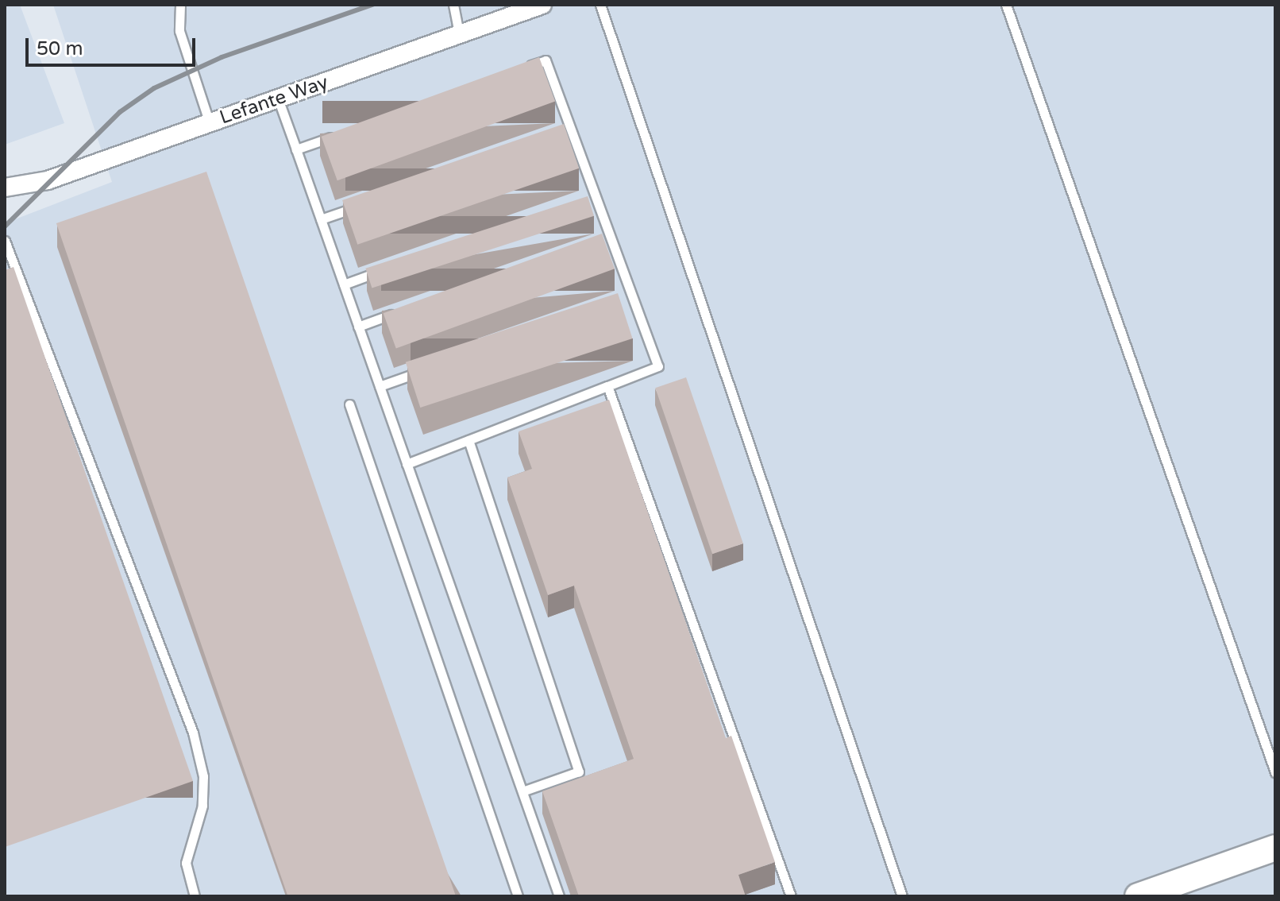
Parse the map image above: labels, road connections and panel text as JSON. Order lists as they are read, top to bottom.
{
  "streets": {
    "street": ["Lefante Way"]
  },
  "scale_bar": "50 m"
}
